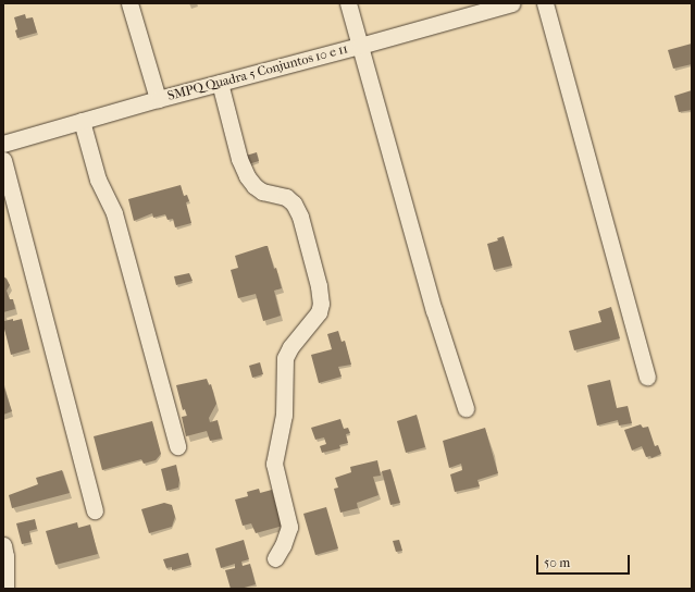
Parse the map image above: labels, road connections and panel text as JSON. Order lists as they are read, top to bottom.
{
  "streets": {
    "street": ["SMPQ Quadra 5 Conjuntos 10 e 11"]
  },
  "scale_bar": "50 m"
}
